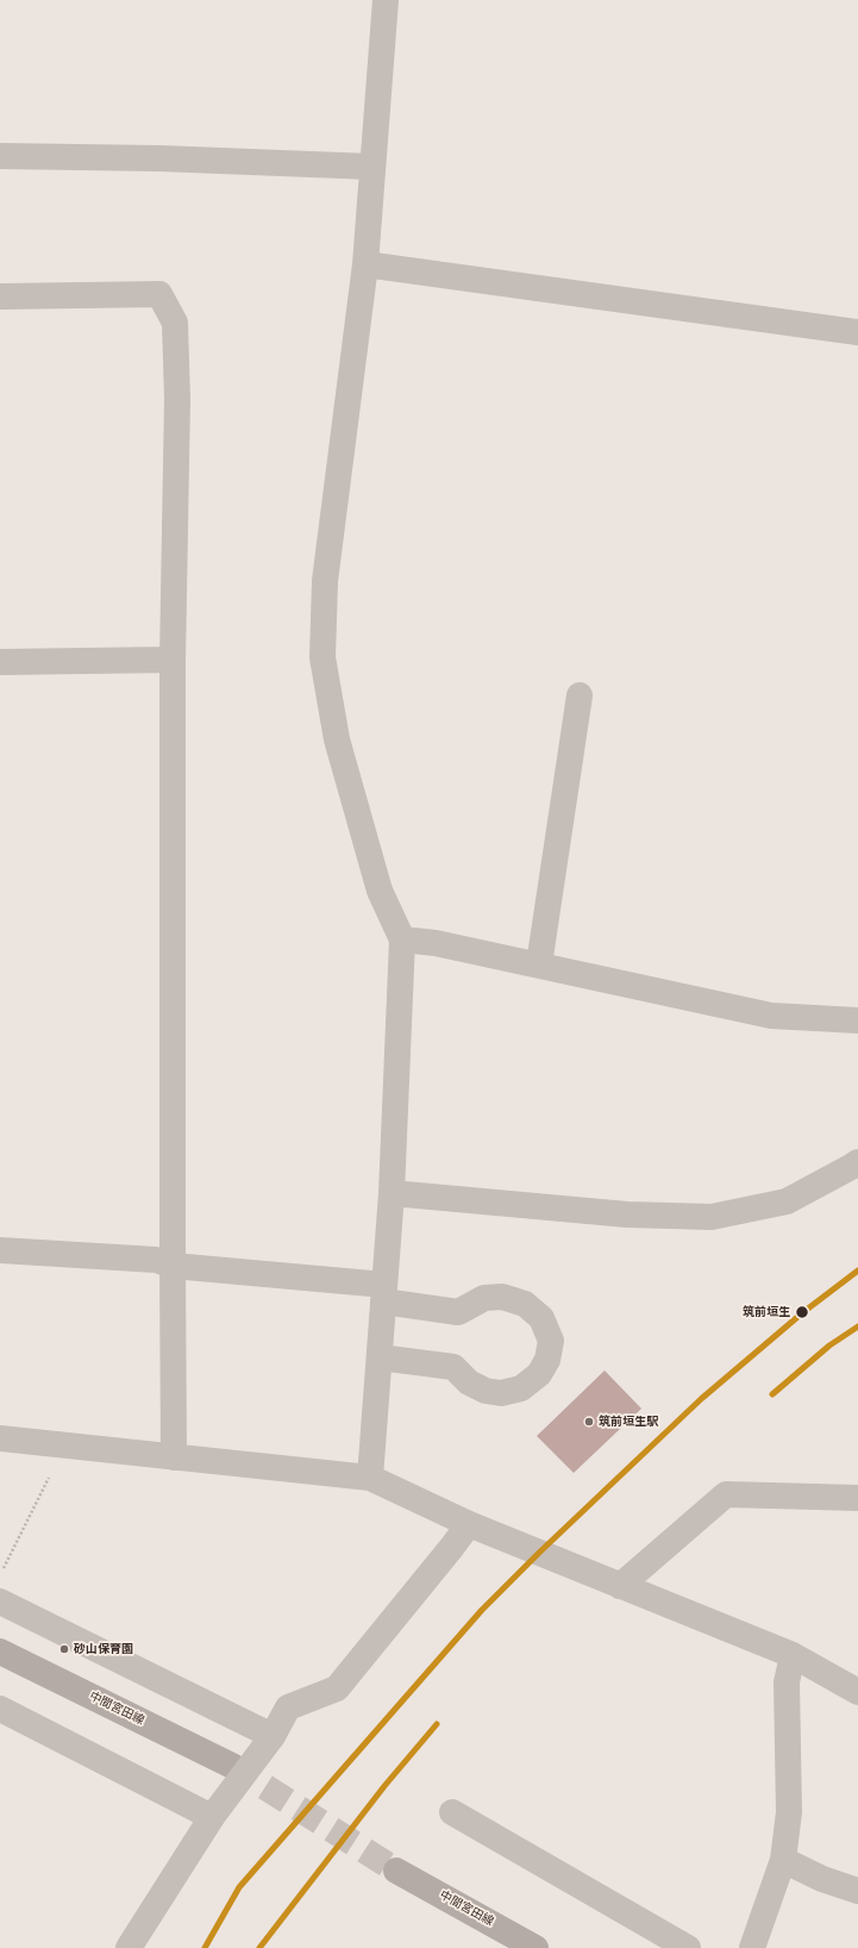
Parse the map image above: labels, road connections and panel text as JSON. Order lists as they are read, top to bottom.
{
  "streets": {
    "main road": ["中間宮田線"]
  },
  "places": ["筑前垣生", "筑前垣生駅", "砂山保育園"]
}
